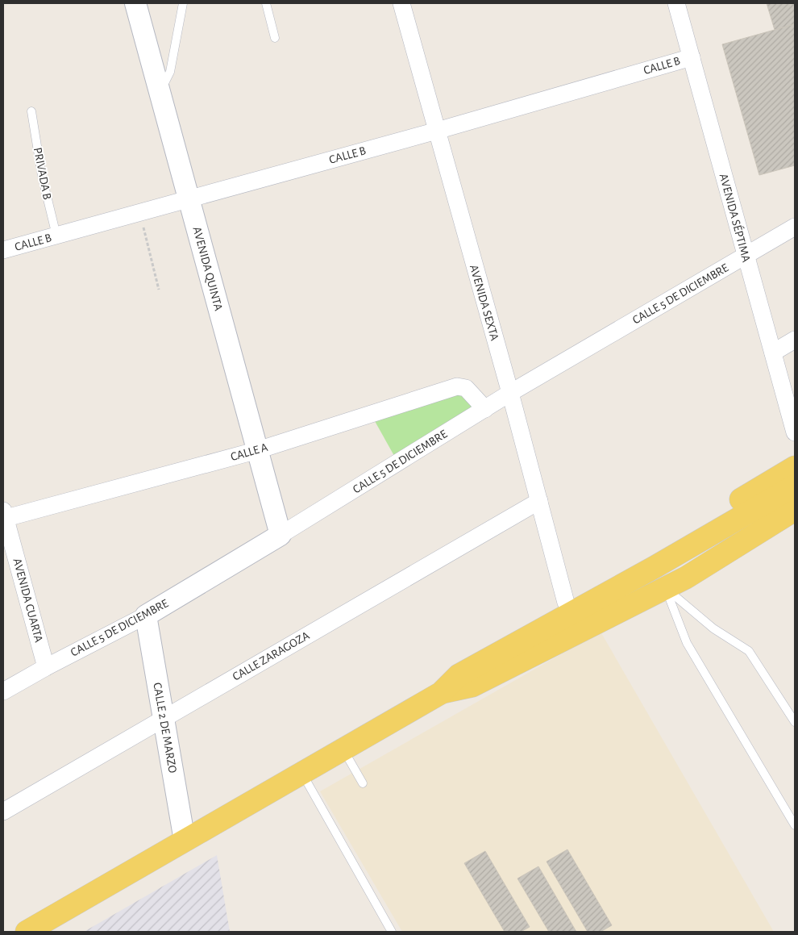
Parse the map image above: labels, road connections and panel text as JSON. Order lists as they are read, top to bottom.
{
  "streets": {
    "street": [
      "CALLE B",
      "AVENIDA SÉPTIMA",
      "AVENIDA QUINTA",
      "CALLE 5 DE DICIEMBRE",
      "AVENIDA SEXTA",
      "CALLE A",
      "AVENIDA CUARTA",
      "CALLE ZARAGOZA",
      "CALLE 2 DE MARZO"
    ],
    "lane": ["PRIVADA B"]
  },
  "crossings": [
    ["CALLE B", "PRIVADA B"],
    ["CALLE B", "AVENIDA SÉPTIMA"],
    ["CALLE B", "AVENIDA QUINTA"],
    ["CALLE B", "AVENIDA SEXTA"],
    ["AVENIDA SÉPTIMA", "CALLE 5 DE DICIEMBRE"],
    ["AVENIDA QUINTA", "CALLE 5 DE DICIEMBRE"],
    ["AVENIDA QUINTA", "CALLE A"],
    ["CALLE 5 DE DICIEMBRE", "AVENIDA SEXTA"],
    ["CALLE 5 DE DICIEMBRE", "CALLE A"],
    ["CALLE 5 DE DICIEMBRE", "AVENIDA CUARTA"],
    ["CALLE 5 DE DICIEMBRE", "CALLE 2 DE MARZO"],
    ["AVENIDA SEXTA", "CALLE ZARAGOZA"],
    ["CALLE A", "AVENIDA CUARTA"],
    ["CALLE ZARAGOZA", "CALLE 2 DE MARZO"]
  ]
}
